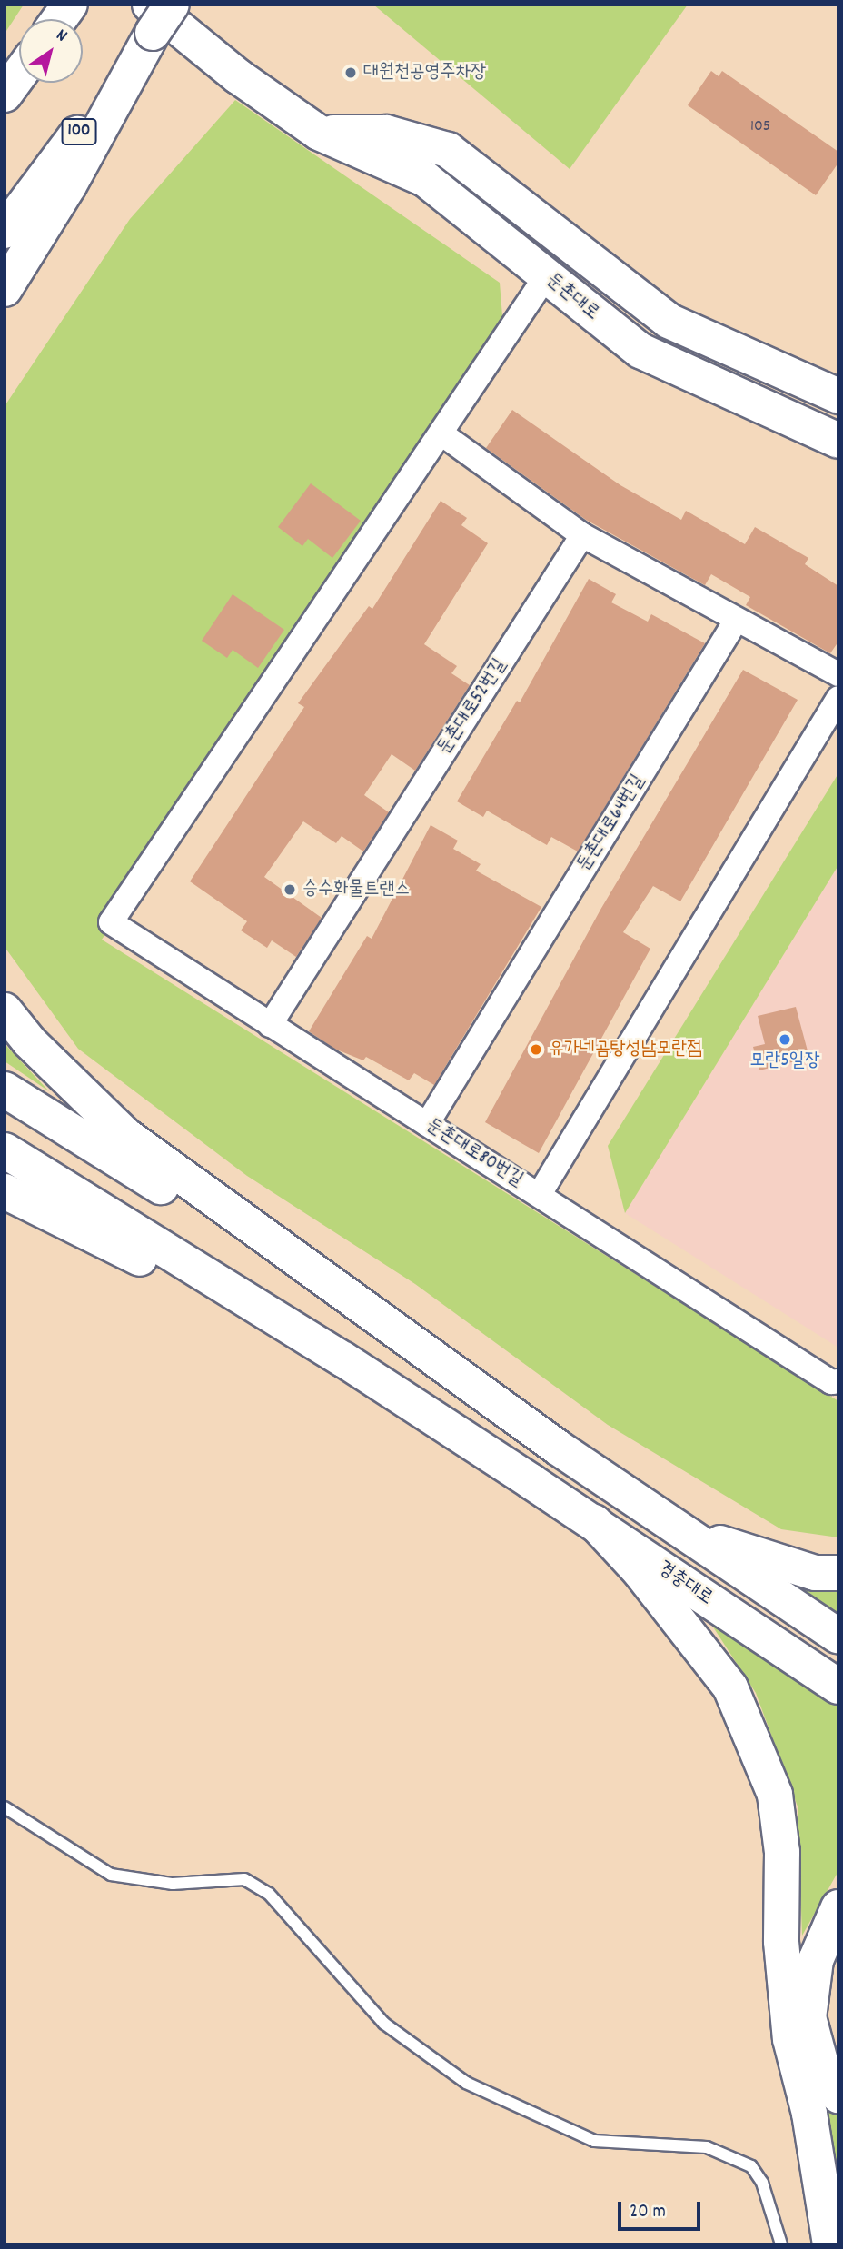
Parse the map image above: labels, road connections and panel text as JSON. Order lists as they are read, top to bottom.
{
  "streets": {
    "main road": ["100", "둔촌대로", "경충대로"],
    "street": ["둔촌대로52번길", "둔촌대로64번길", "둔촌대로80번길"]
  },
  "crossings": [
    ["100", "둔촌대로"],
    ["둔촌대로52번길", "둔촌대로80번길"],
    ["둔촌대로64번길", "둔촌대로80번길"]
  ],
  "places": [
    "대원천공영주차장",
    "승수화물트랜스",
    "모란5일장",
    "유가네곰탕성남모란점"
  ],
  "house_numbers": ["105"],
  "scale_bar": "20 m",
  "north": "top right"
}
